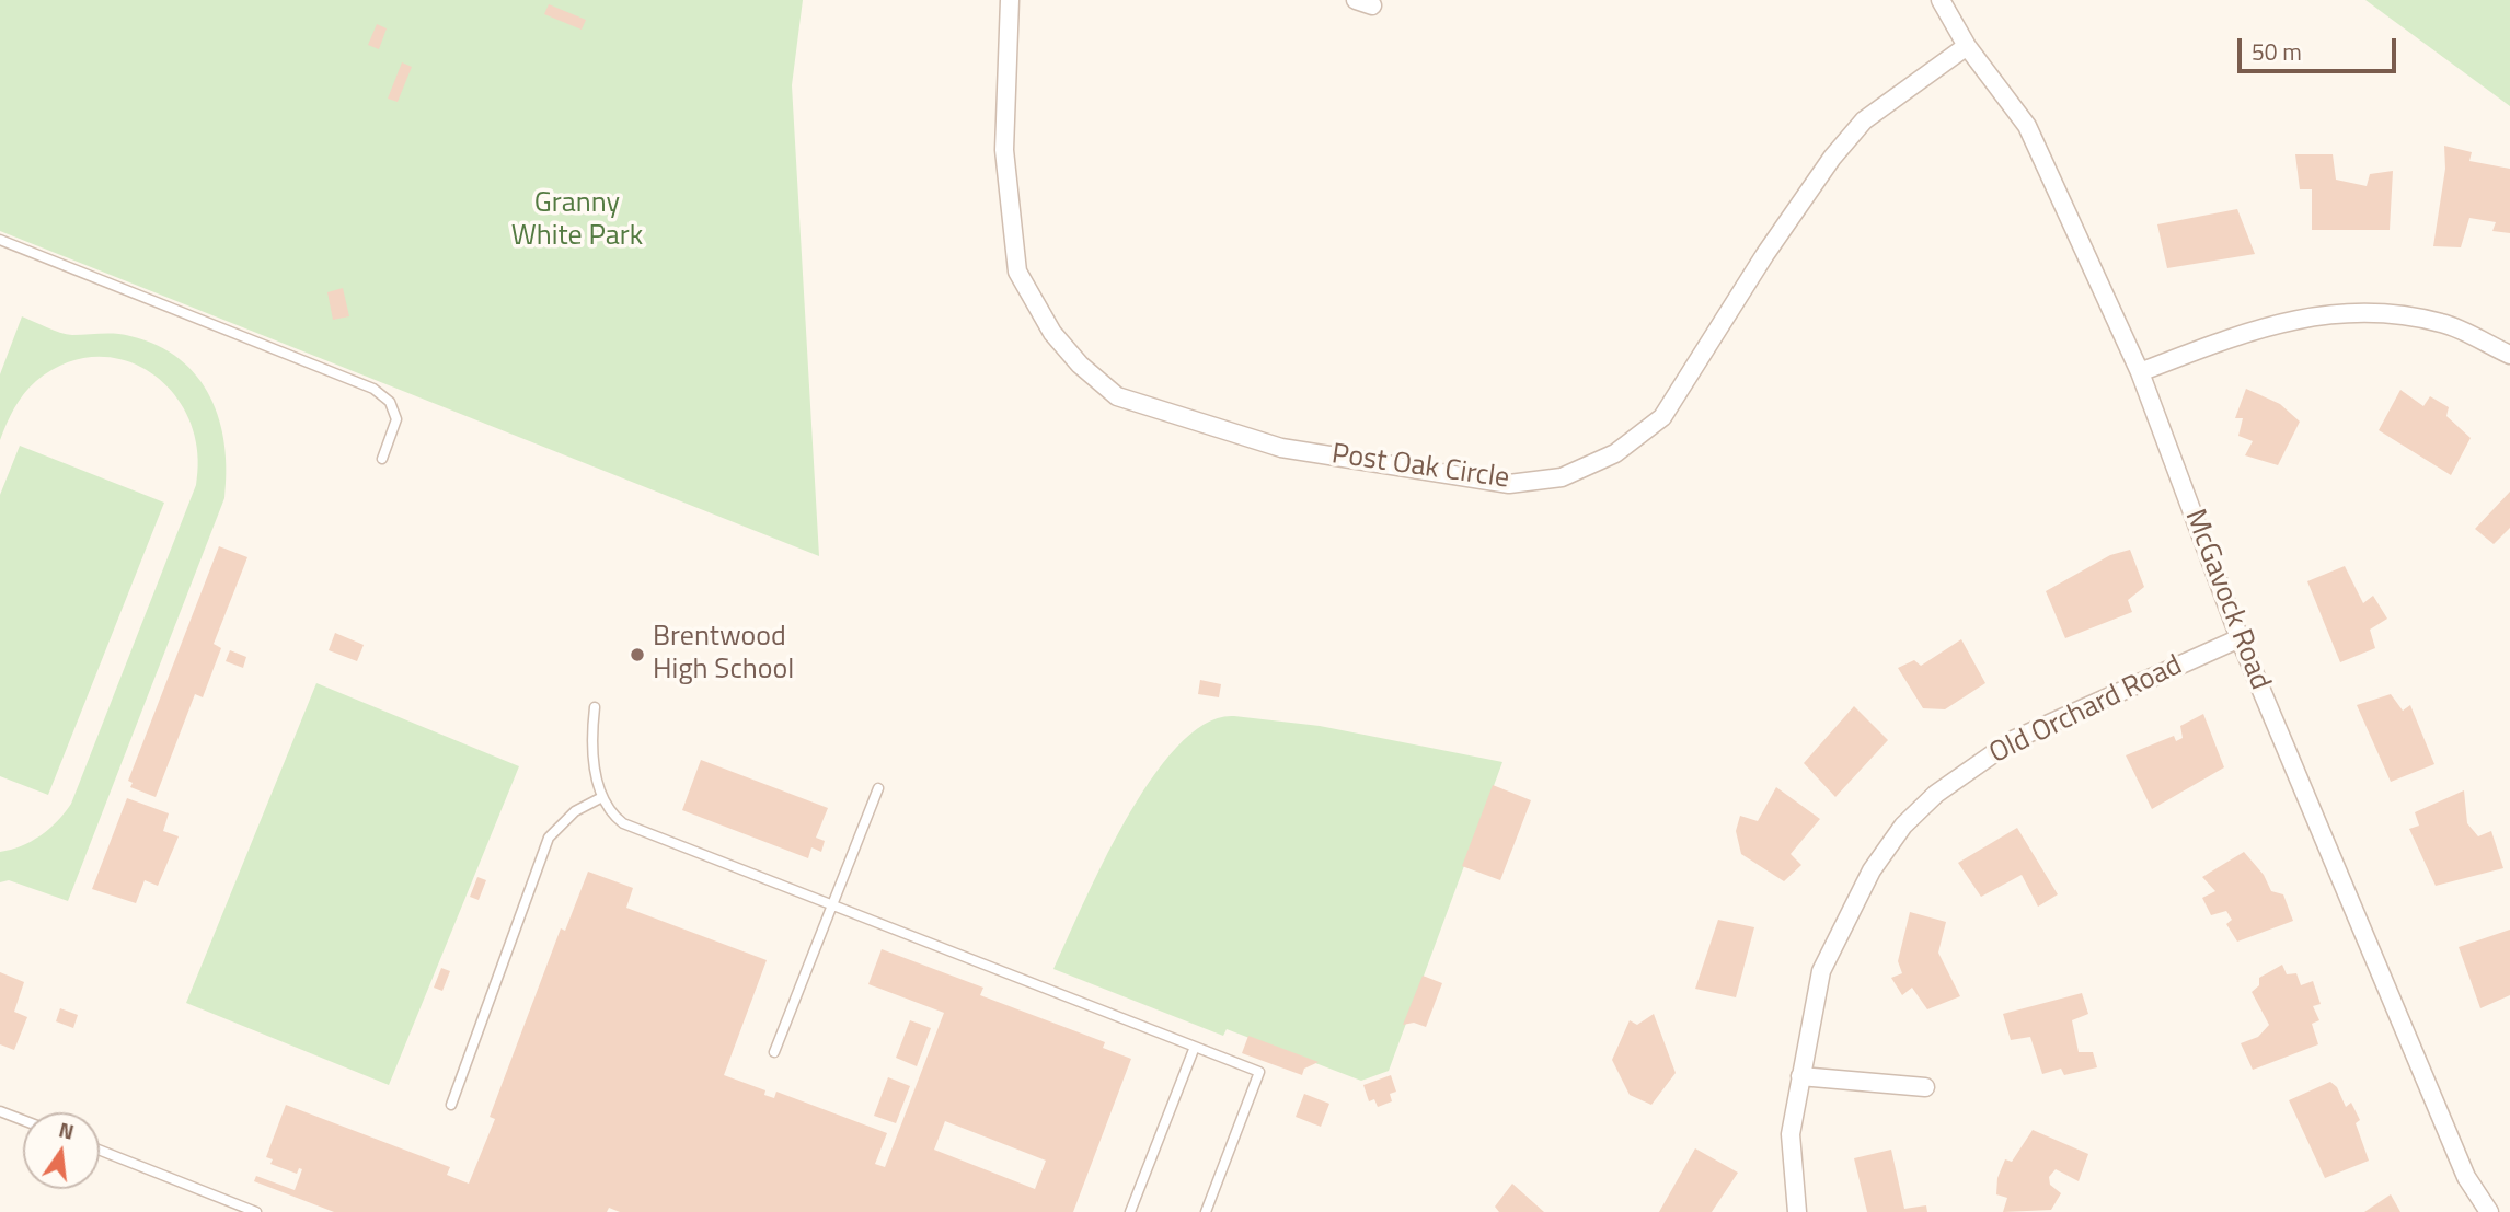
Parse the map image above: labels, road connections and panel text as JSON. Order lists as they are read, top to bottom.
{
  "streets": {
    "street": ["Post Oak Circle", "McGavock Road", "Old Orchard Road"]
  },
  "crossings": [
    ["Post Oak Circle", "McGavock Road"],
    ["McGavock Road", "Old Orchard Road"]
  ],
  "parks": ["Granny White Park"],
  "places": ["Brentwood High School"],
  "scale_bar": "50 m",
  "north": "top"
}
